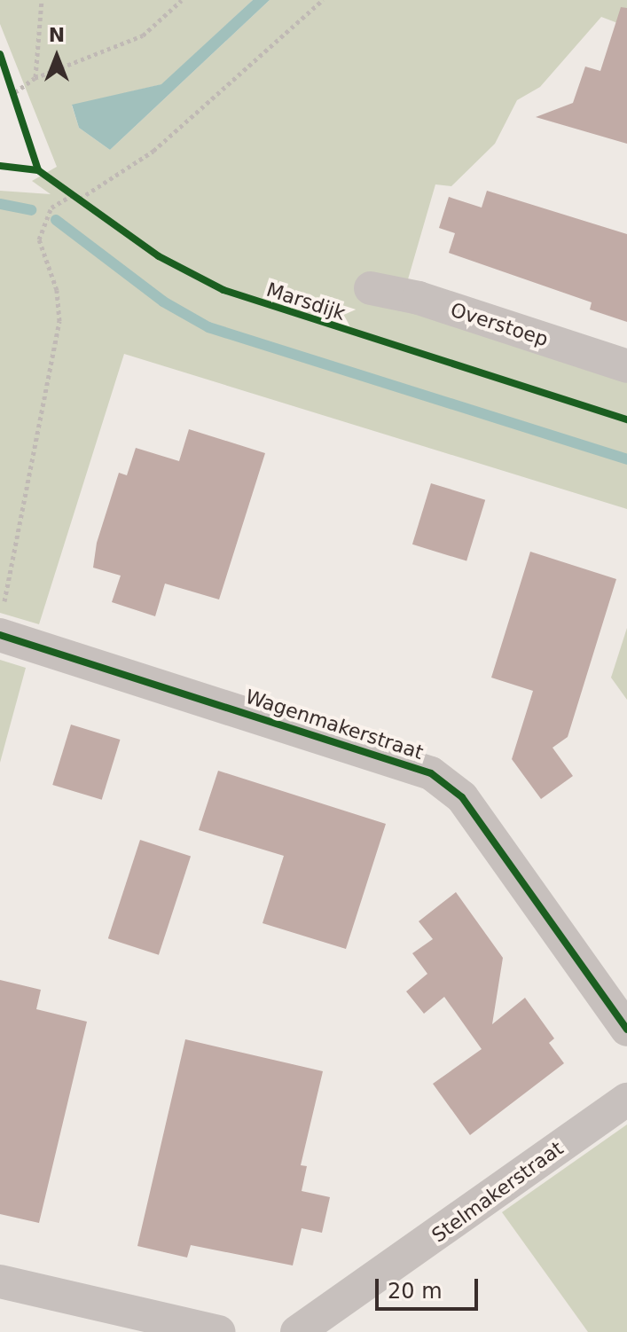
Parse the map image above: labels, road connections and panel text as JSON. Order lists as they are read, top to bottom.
{
  "streets": {
    "street": ["Overstoep", "Wagenmakerstraat", "Stelmakerstraat"],
    "cycle path": ["Marsdijk"]
  },
  "scale_bar": "20 m",
  "north": "top"
}
